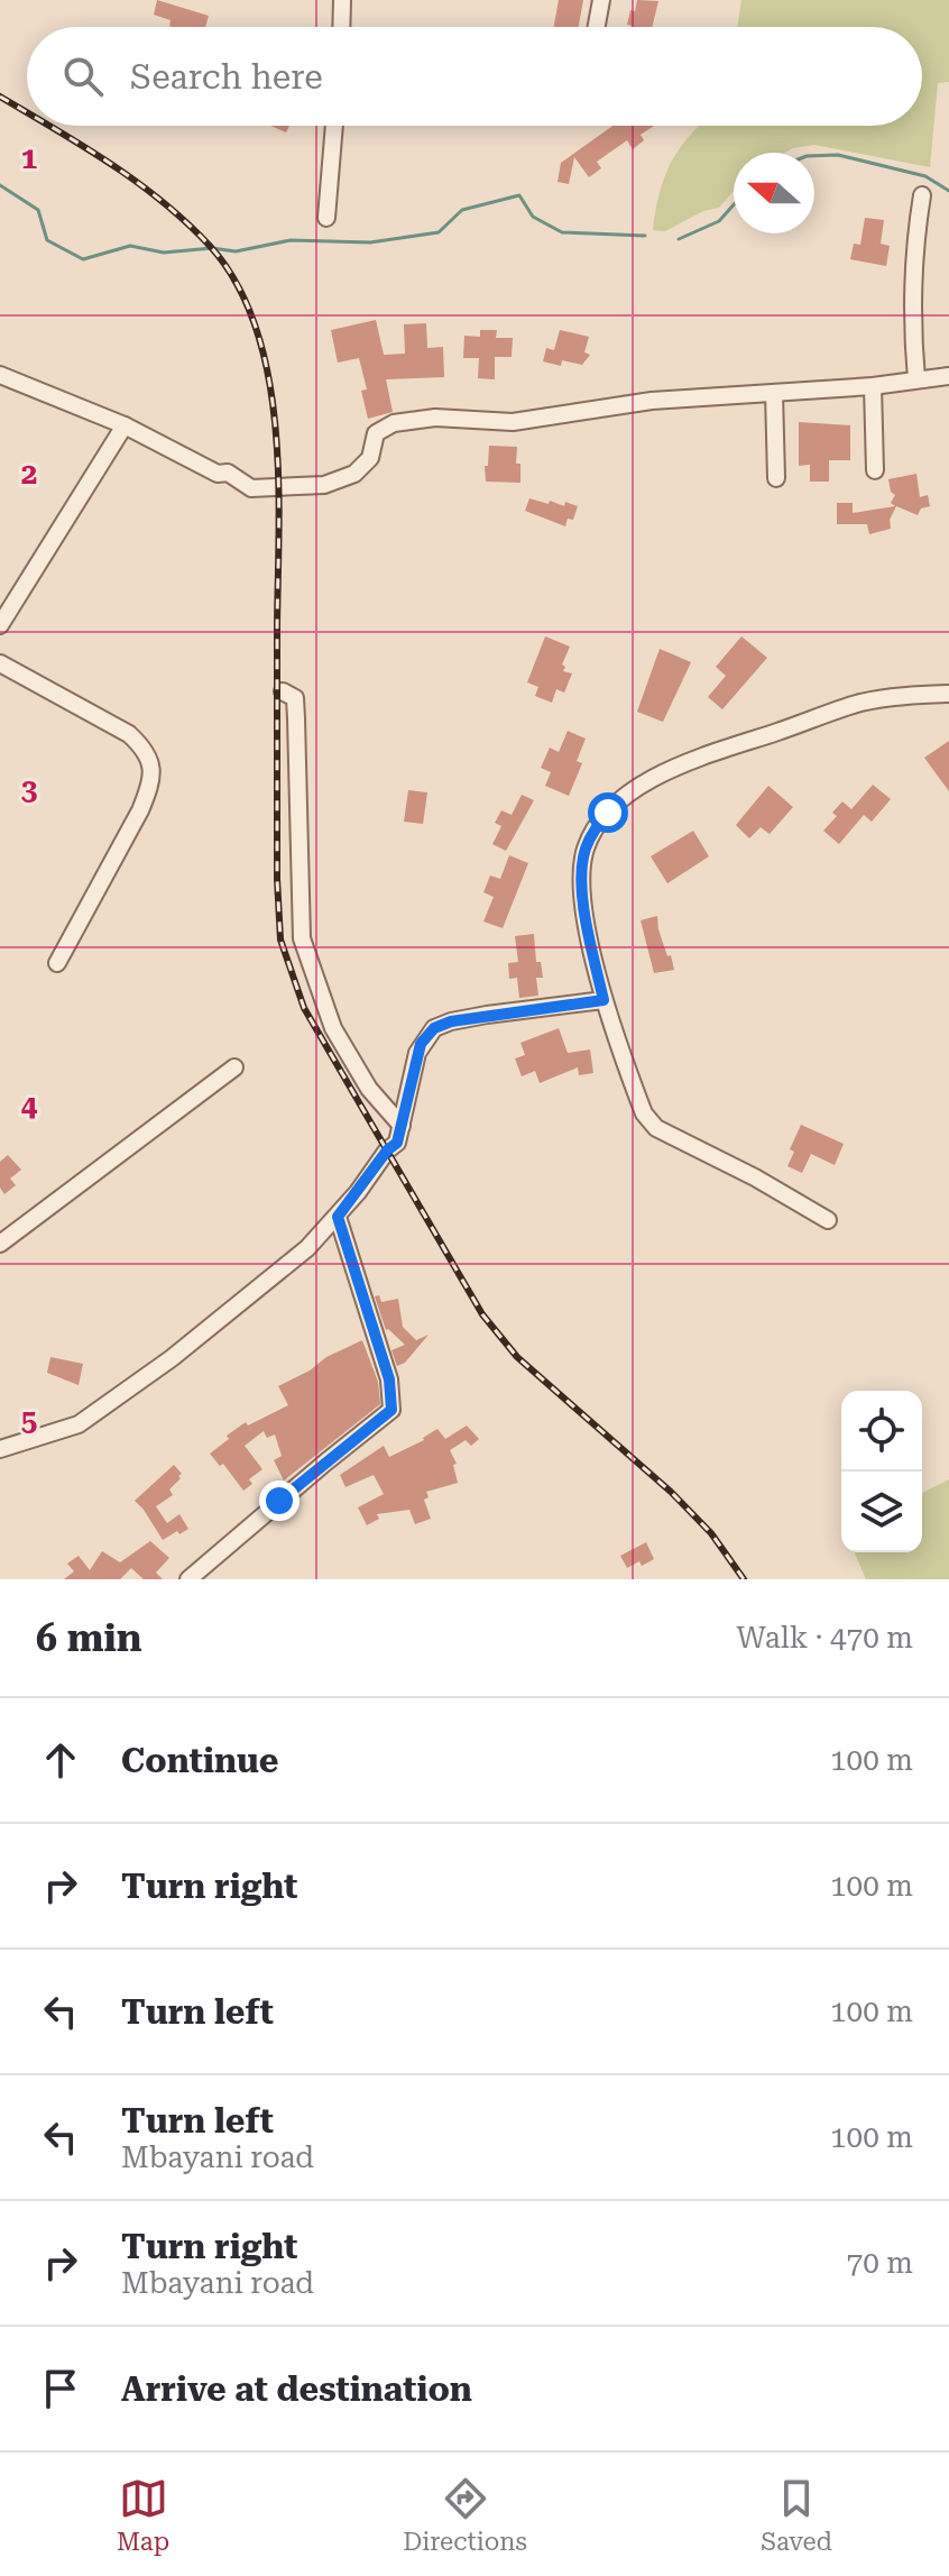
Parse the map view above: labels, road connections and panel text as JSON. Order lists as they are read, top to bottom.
{
  "north": "left",
  "page": {
    "search": "Search here",
    "heading": ["6 min", "Walk · 470 m"],
    "list": [
      ["Continue", "100 m"],
      ["Turn right", "100 m"],
      ["Turn left", "100 m"],
      ["Turn left", "Mbayani road", "100 m"],
      ["Turn right", "Mbayani road", "70 m"],
      "Arrive at destination"
    ],
    "nav": ["Map", "Directions", "Saved"]
  },
  "grid": {
    "rows": [
      "1",
      "2",
      "3",
      "4",
      "5"
    ]
  }
}
